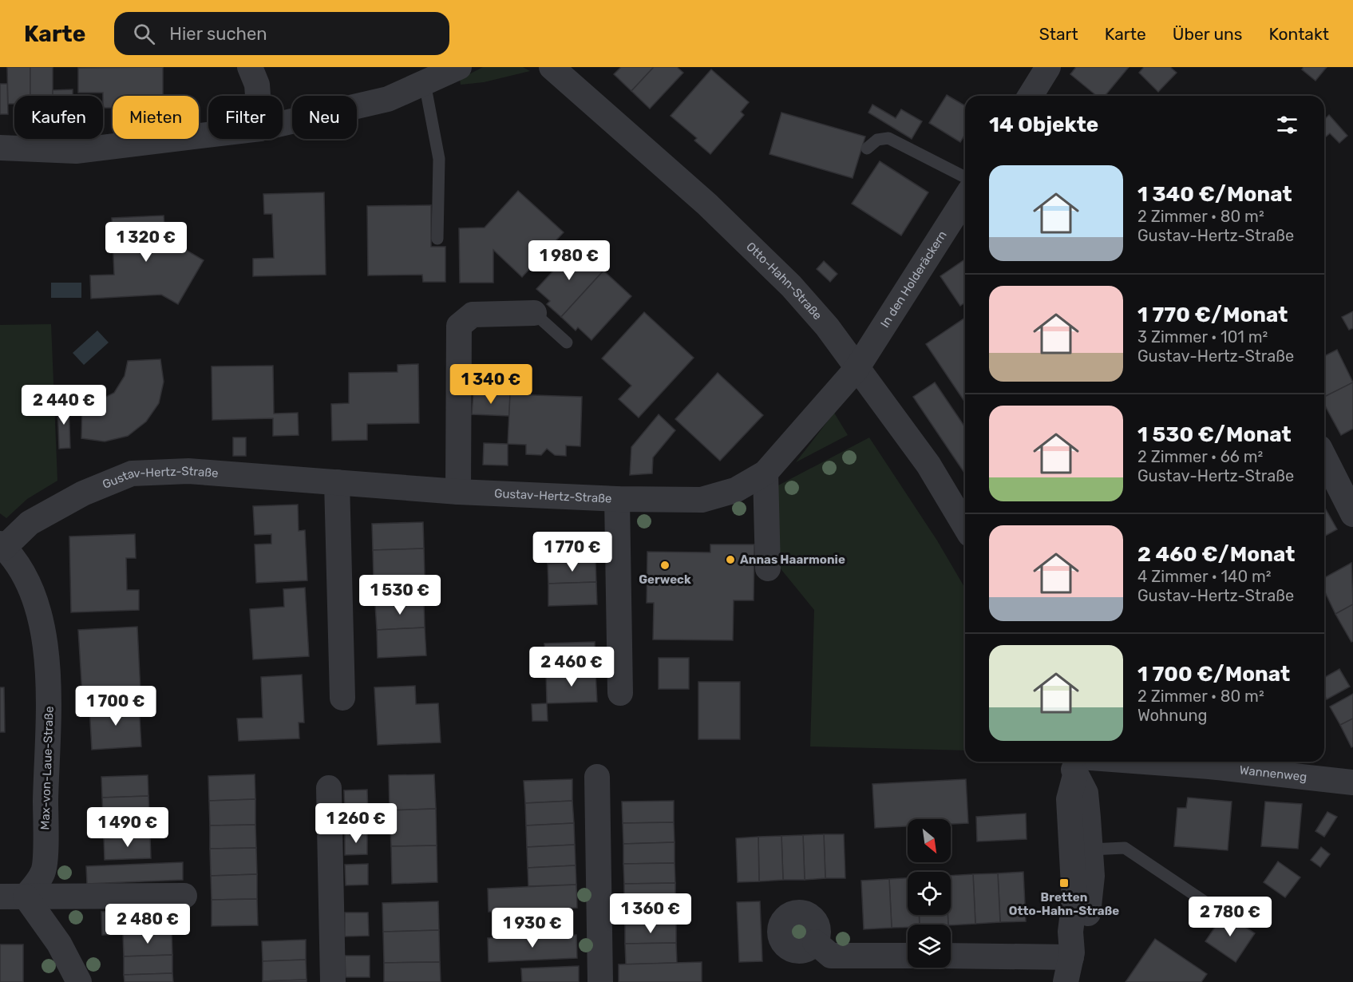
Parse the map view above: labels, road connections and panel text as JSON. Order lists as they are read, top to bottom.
{
  "streets": {
    "street": [
      "In den Holderäckern",
      "Otto-Hahn-Straße",
      "Gustav-Hertz-Straße",
      "Max-von-Laue-Straße",
      "Wannenweg"
    ]
  },
  "crossings": [
    ["In den Holderäckern", "Otto-Hahn-Straße"],
    ["In den Holderäckern", "Gustav-Hertz-Straße"],
    ["Otto-Hahn-Straße", "Gustav-Hertz-Straße"],
    ["Gustav-Hertz-Straße", "Max-von-Laue-Straße"]
  ],
  "places": {
    "other": ["Annas Haarmonie", "Gerweck"],
    "transit": ["Bretten Otto-Hahn-Straße"]
  },
  "north": "bottom right",
  "page": {
    "header": "Karte",
    "search": "Hier suchen",
    "nav": [
      "Start",
      "Karte",
      "Über uns",
      "Kontakt"
    ],
    "chip": [
      "Kaufen",
      "Mieten",
      "Filter",
      "Neu"
    ],
    "heading": "14 Objekte",
    "list": [
      {
        "name": "1 340 €/Monat",
        "note": "2 Zimmer · 80 m² · Gustav-Hertz-Straße"
      },
      {
        "name": "1 770 €/Monat",
        "note": "3 Zimmer · 101 m² · Gustav-Hertz-Straße"
      },
      {
        "name": "1 530 €/Monat",
        "note": "2 Zimmer · 66 m² · Gustav-Hertz-Straße"
      },
      {
        "name": "2 460 €/Monat",
        "note": "4 Zimmer · 140 m² · Gustav-Hertz-Straße"
      },
      {
        "name": "1 700 €/Monat",
        "note": "2 Zimmer · 80 m² · Wohnung"
      }
    ],
    "price": [
      "1 320 €",
      "1 980 €",
      "1 340 €",
      "2 440 €",
      "1 770 €",
      "1 530 €",
      "2 460 €",
      "1 700 €",
      "1 260 €",
      "1 490 €",
      "1 360 €",
      "2 780 €",
      "2 480 €",
      "1 930 €"
    ]
  }
}
